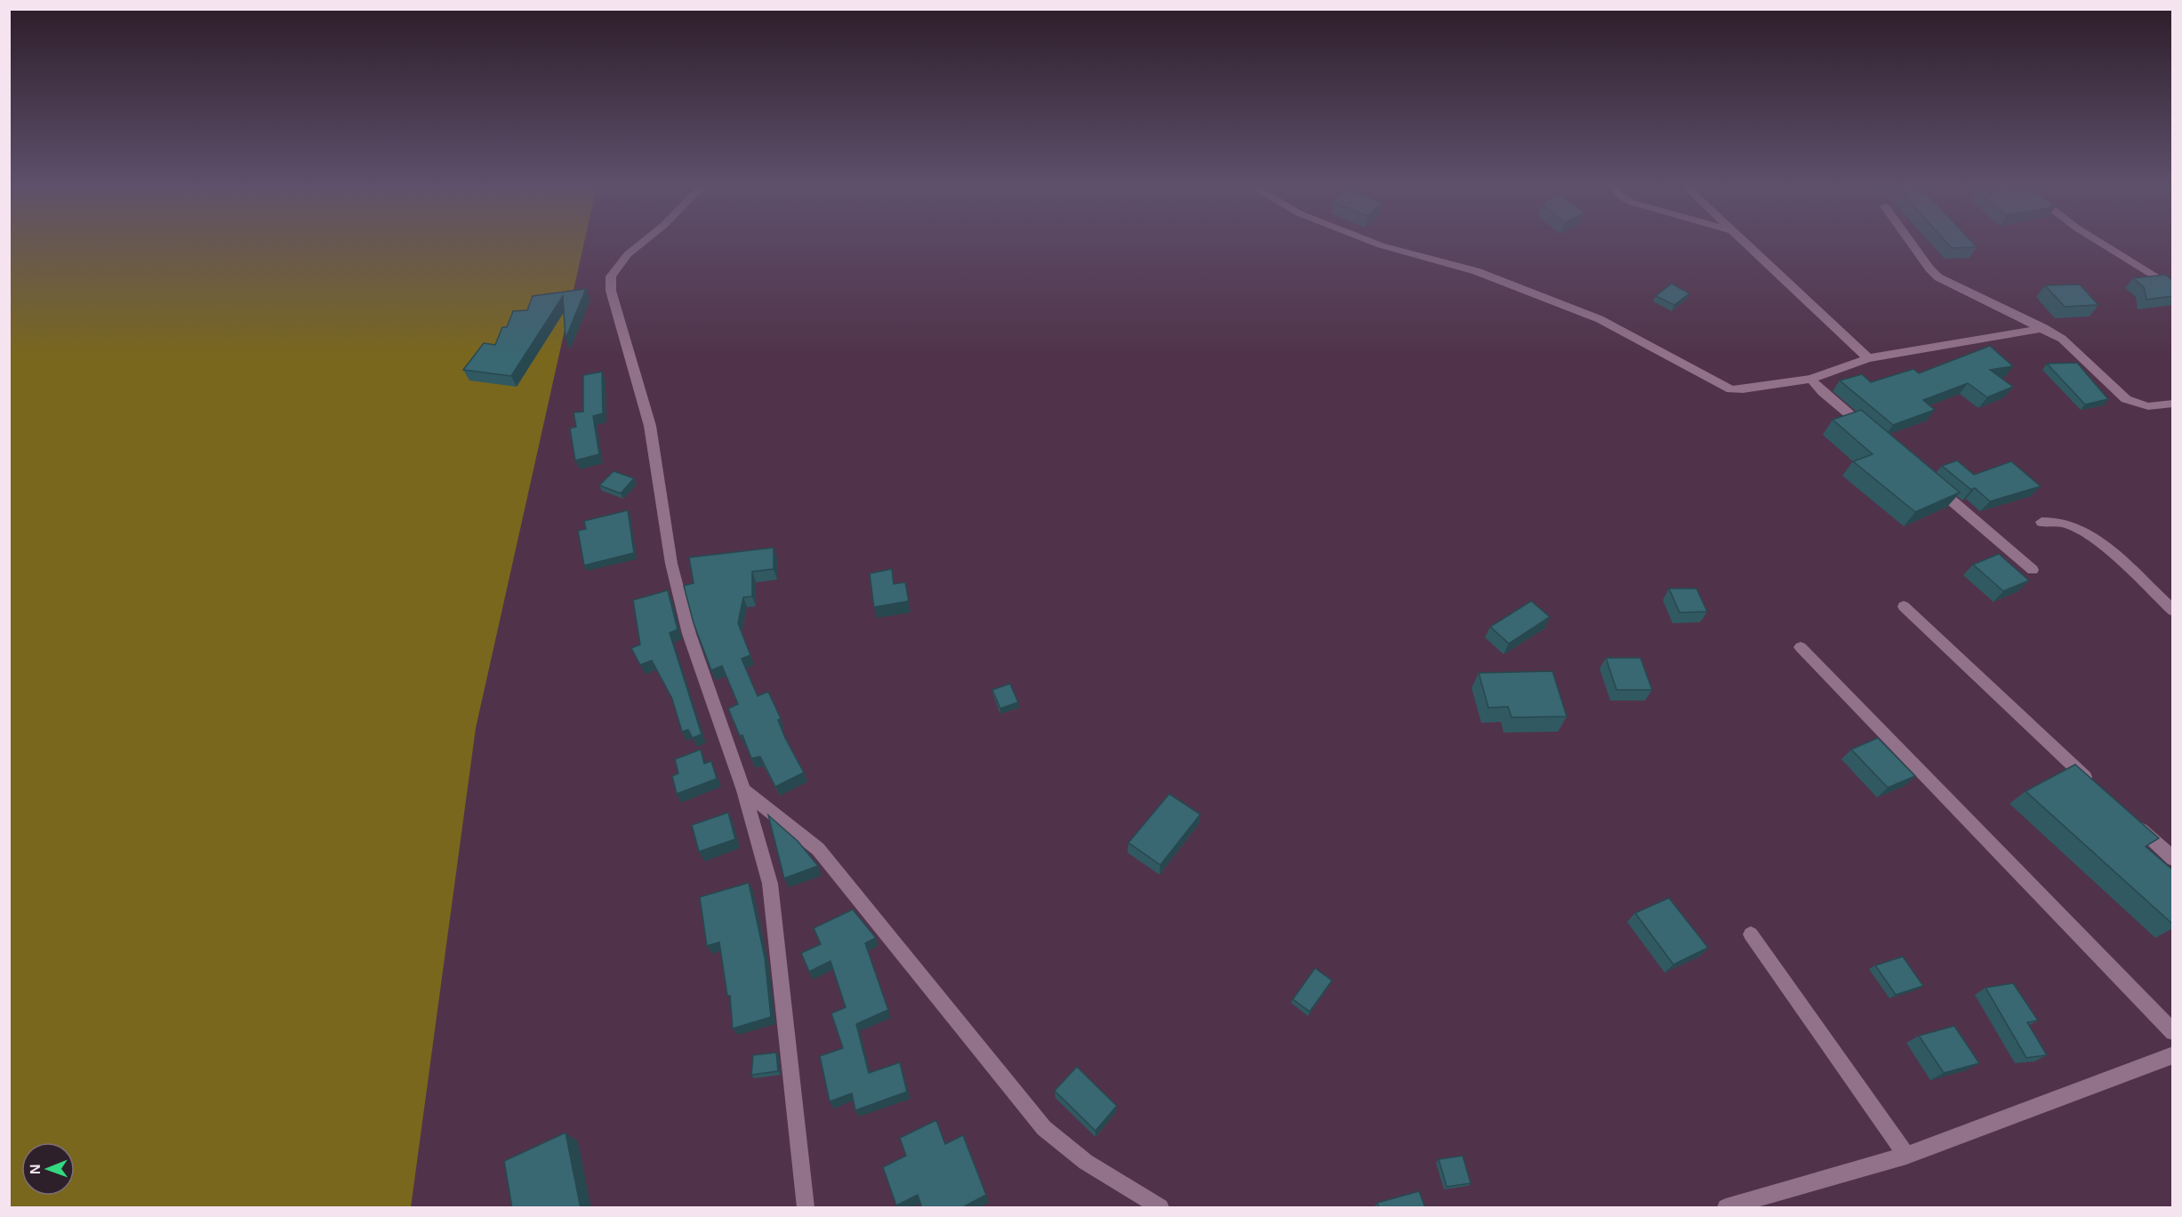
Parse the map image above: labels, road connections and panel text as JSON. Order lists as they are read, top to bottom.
{
  "north": "left"
}
